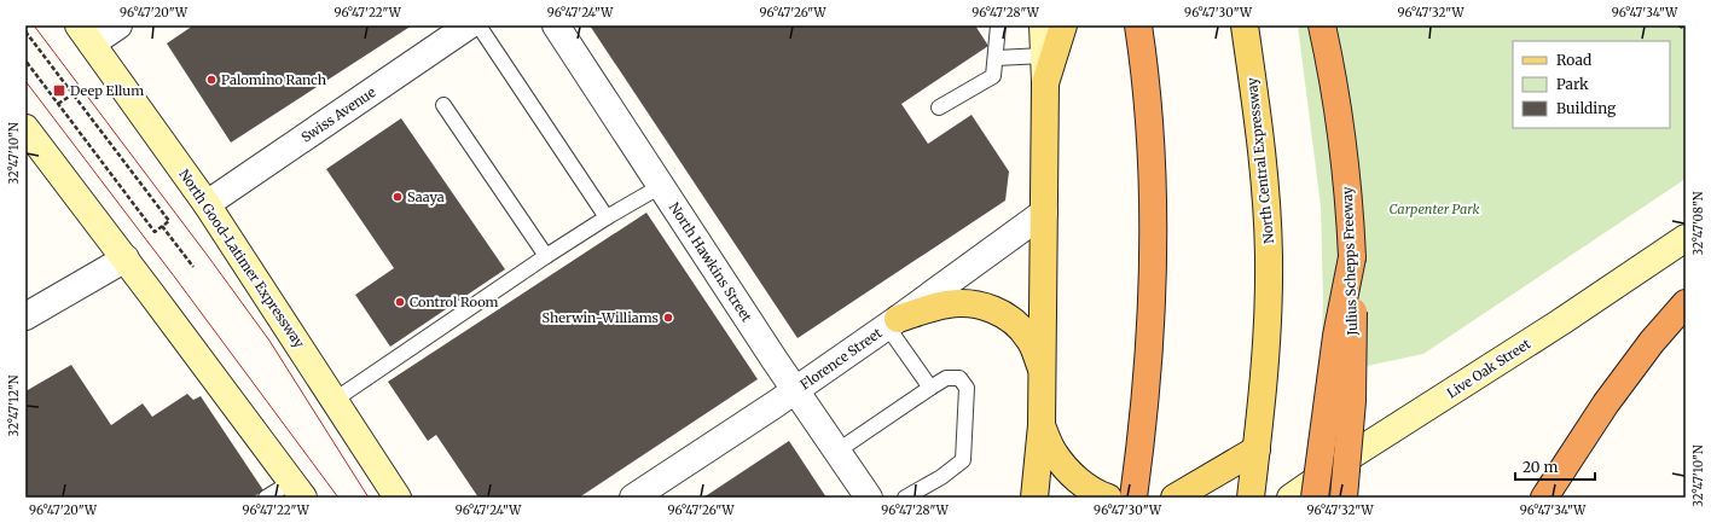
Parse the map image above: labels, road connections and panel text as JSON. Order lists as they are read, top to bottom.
{
  "streets": {
    "highway": ["Julius Schepps Freeway"],
    "main road": ["North Central Expressway", "North Good-Latimer Expressway", "Live Oak Street"],
    "street": ["Swiss Avenue", "North Hawkins Street", "Florence Street"]
  },
  "crossings": [
    ["Swiss Avenue", "North Good-Latimer Expressway"],
    ["North Hawkins Street", "Florence Street"]
  ],
  "parks": ["Carpenter Park"],
  "places": {
    "other": [
      "Palomino Ranch",
      "Saaya",
      "Control Room",
      "Sherwin-Williams"
    ],
    "transit": ["Deep Ellum"]
  },
  "legend": ["Road", "Park", "Building"],
  "scale_bar": "20 m",
  "coordinates": [
    "96°47'20\"W",
    "96°47'22\"W",
    "96°47'24\"W",
    "96°47'26\"W",
    "96°47'28\"W",
    "96°47'30\"W",
    "96°47'32\"W",
    "96°47'34\"W",
    "32°47'10\"N",
    "32°47'08\"N",
    "32°47'12\"N"
  ]
}
